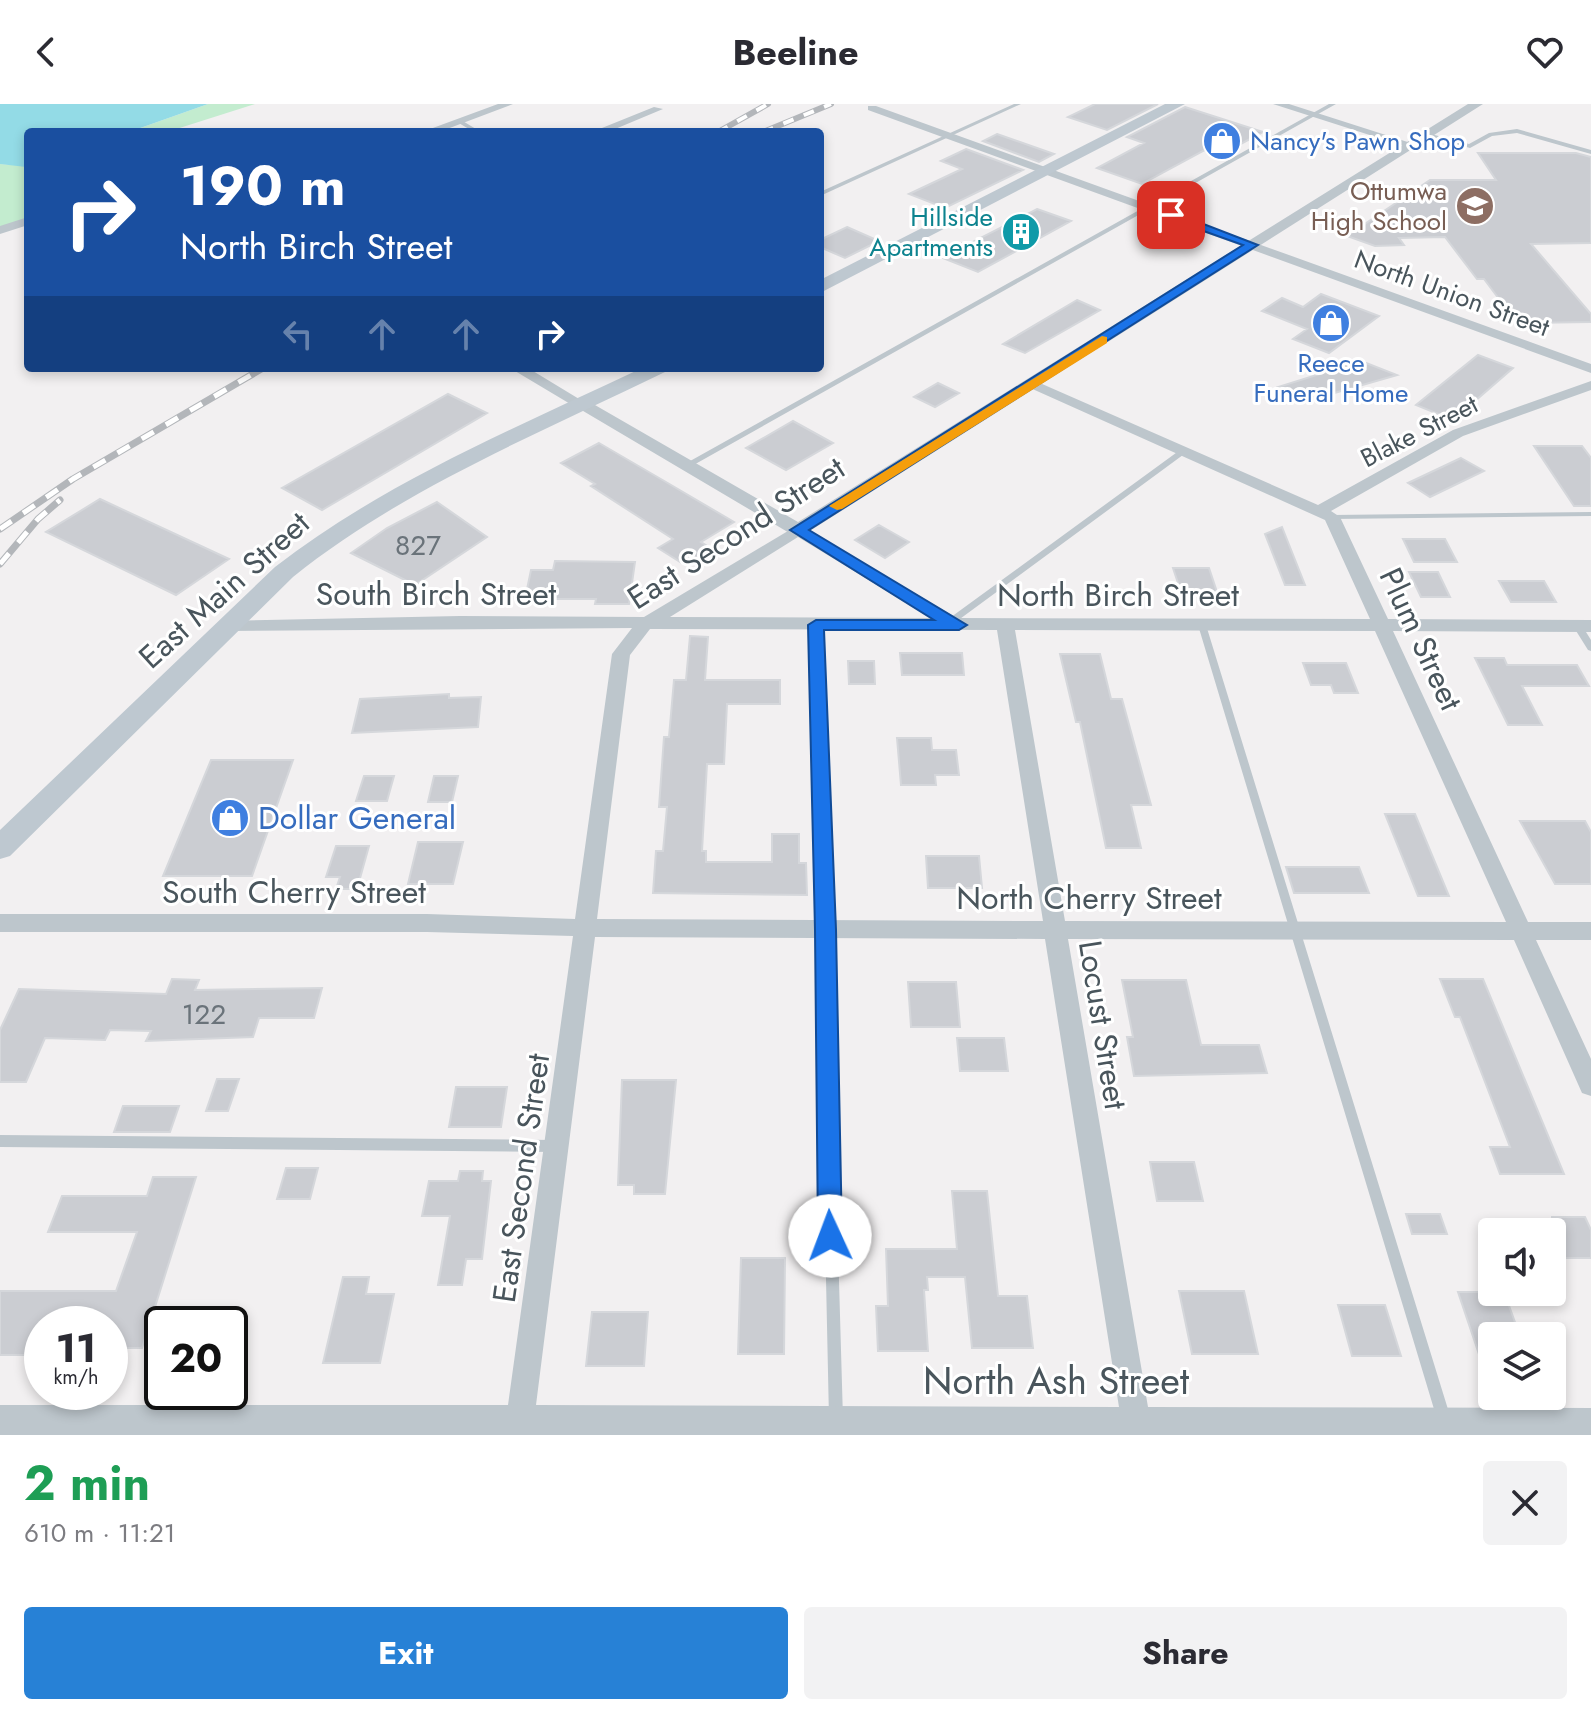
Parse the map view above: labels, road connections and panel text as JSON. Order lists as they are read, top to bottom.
{
  "streets": {
    "main road": ["East Main Street"],
    "street": [
      "North Union Street",
      "Blake Street",
      "East Second Street",
      "South Birch Street",
      "North Birch Street",
      "Plum Street",
      "South Cherry Street",
      "North Cherry Street",
      "Locust Street",
      "North Ash Street"
    ]
  },
  "crossings": [
    ["North Union Street", "East Second Street"],
    ["Blake Street", "Plum Street"],
    ["East Second Street", "South Birch Street"],
    ["East Second Street", "North Birch Street"],
    ["East Second Street", "South Cherry Street"],
    ["East Second Street", "North Cherry Street"],
    ["East Second Street", "North Ash Street"],
    ["East Main Street", "South Birch Street"],
    ["South Birch Street", "North Birch Street"],
    ["North Birch Street", "Plum Street"],
    ["North Birch Street", "Locust Street"],
    ["Plum Street", "North Cherry Street"],
    ["South Cherry Street", "North Cherry Street"],
    ["North Cherry Street", "Locust Street"],
    ["Locust Street", "North Ash Street"]
  ],
  "places": {
    "shop": ["Nancy's Pawn Shop", "Reece Funeral Home", "Dollar General"],
    "school or university": ["Ottumwa High School"],
    "building": ["Hillside Apartments"]
  },
  "house_numbers": ["827", "122"],
  "page": {
    "header": "Beeline",
    "turn": ["190 m", "North Birch Street"],
    "speed": "11 km/h",
    "limit": "20",
    "heading": ["2 min", "610 m · 11:21"],
    "buttons": ["Exit", "Share"]
  }
}
